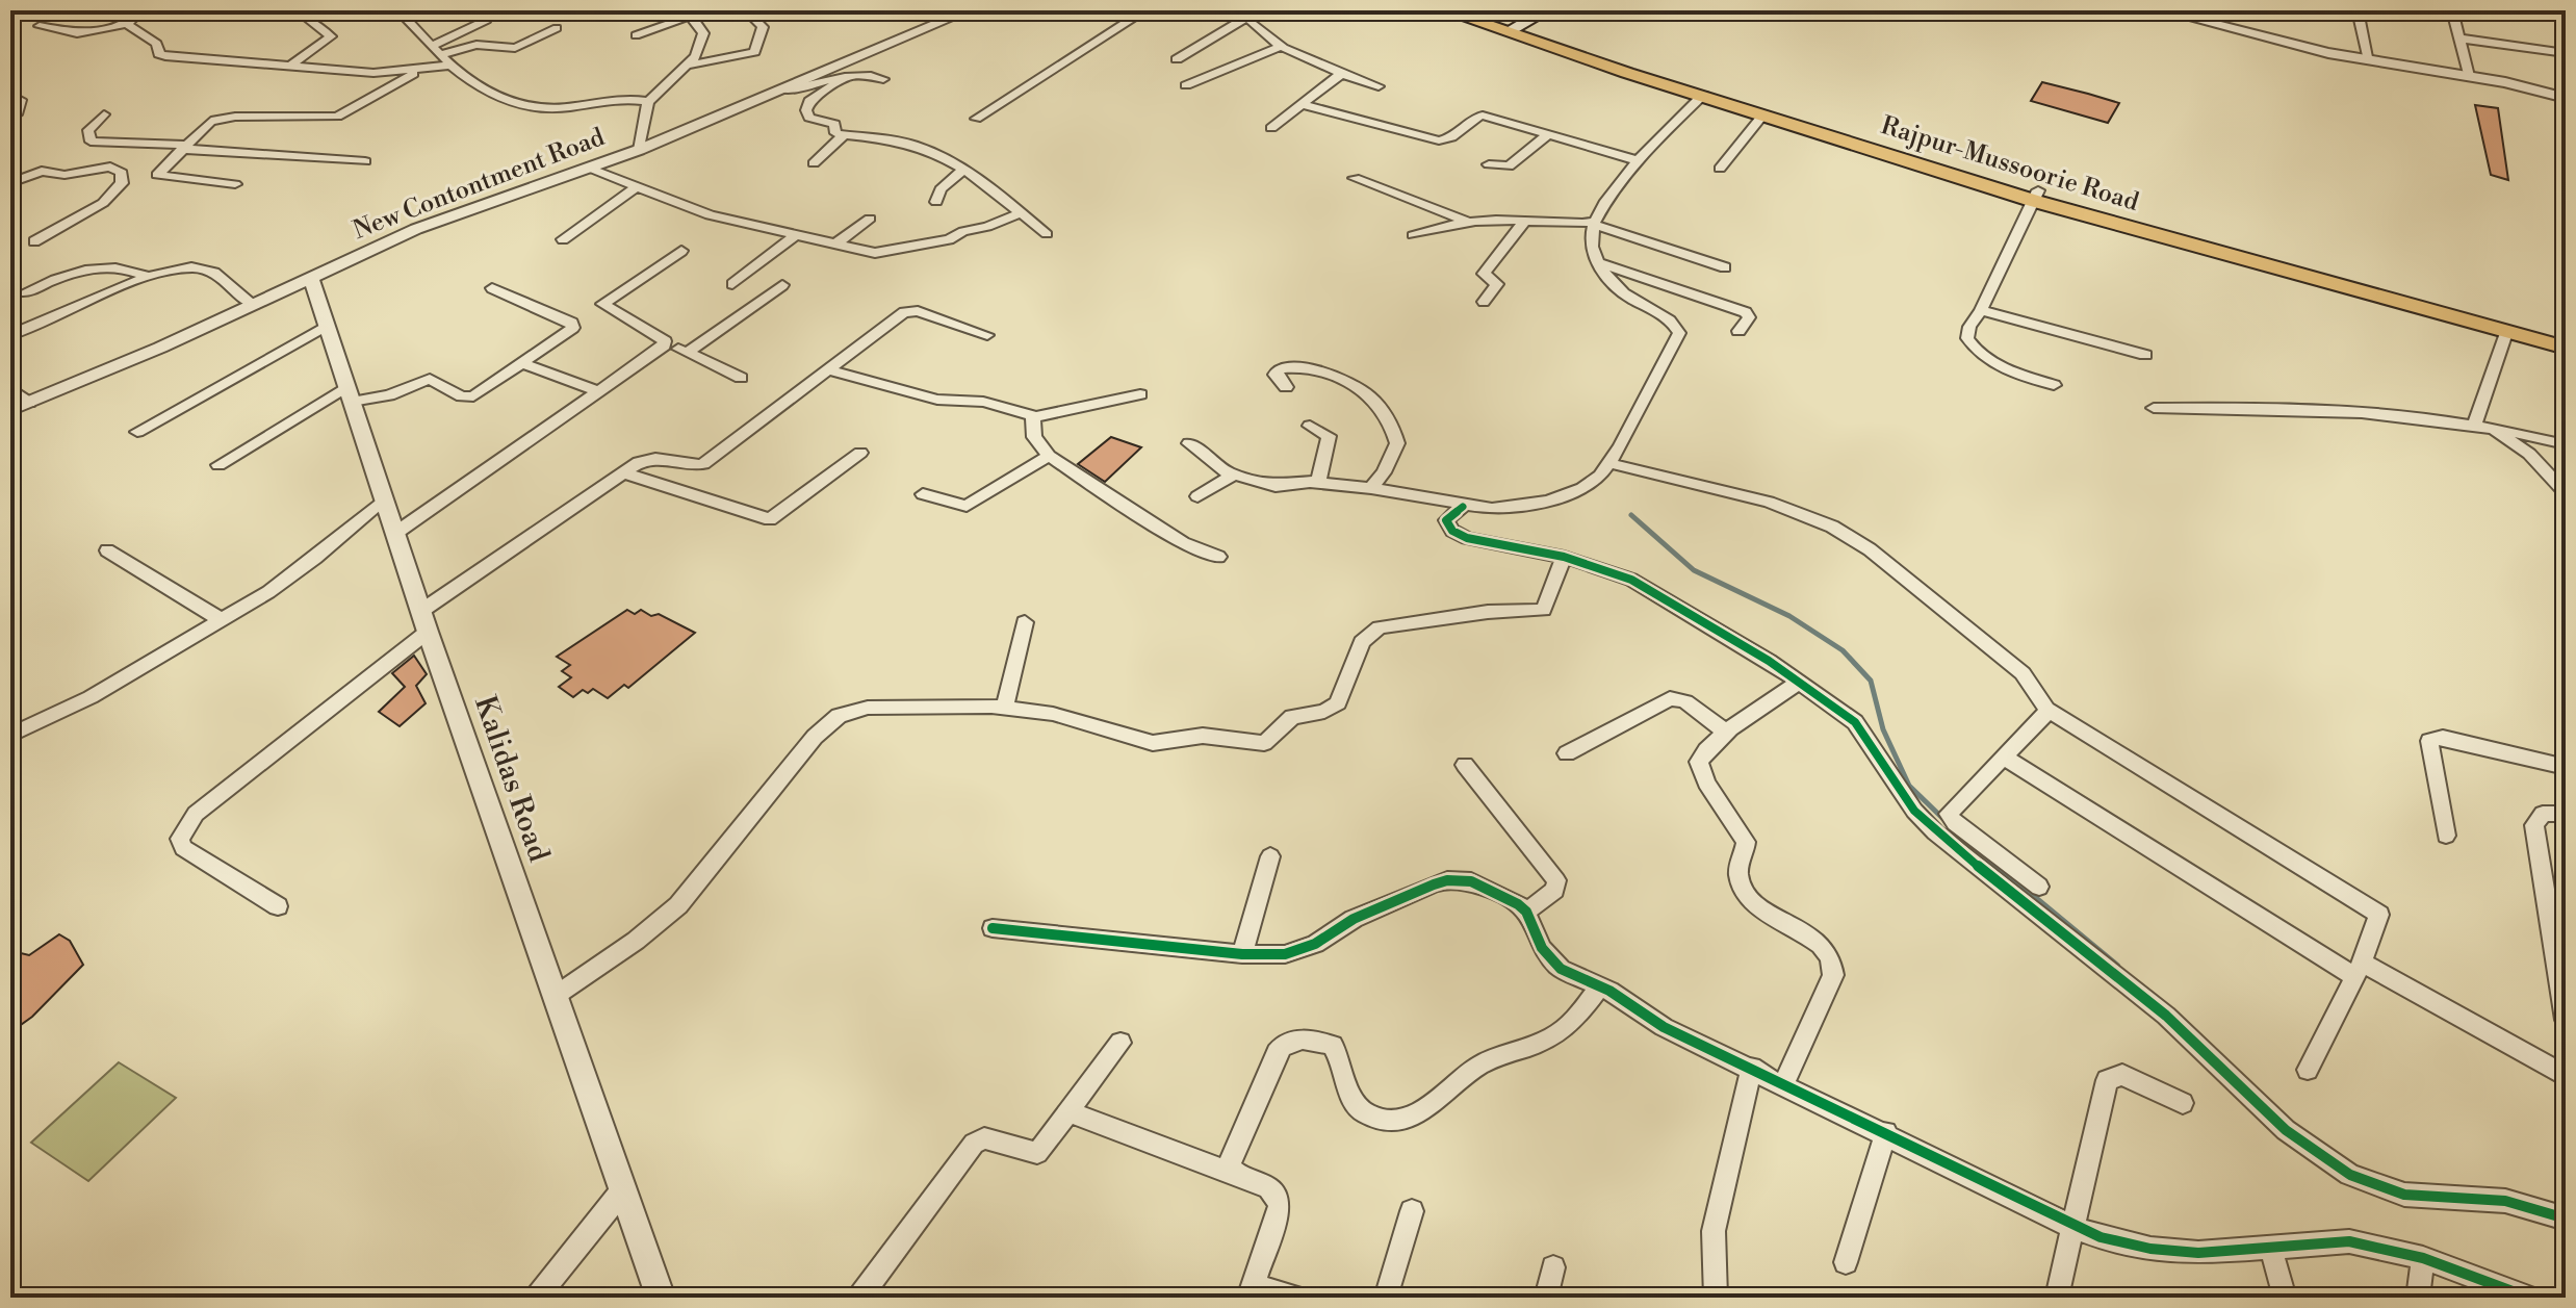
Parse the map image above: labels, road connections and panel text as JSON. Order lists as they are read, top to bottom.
{
  "streets": {
    "main road": ["Rajpur-Mussoorie Road"],
    "street": ["New Contontment Road", "Kalidas Road"]
  },
  "crossings": [
    ["New Contontment Road", "Kalidas Road"]
  ]
}
